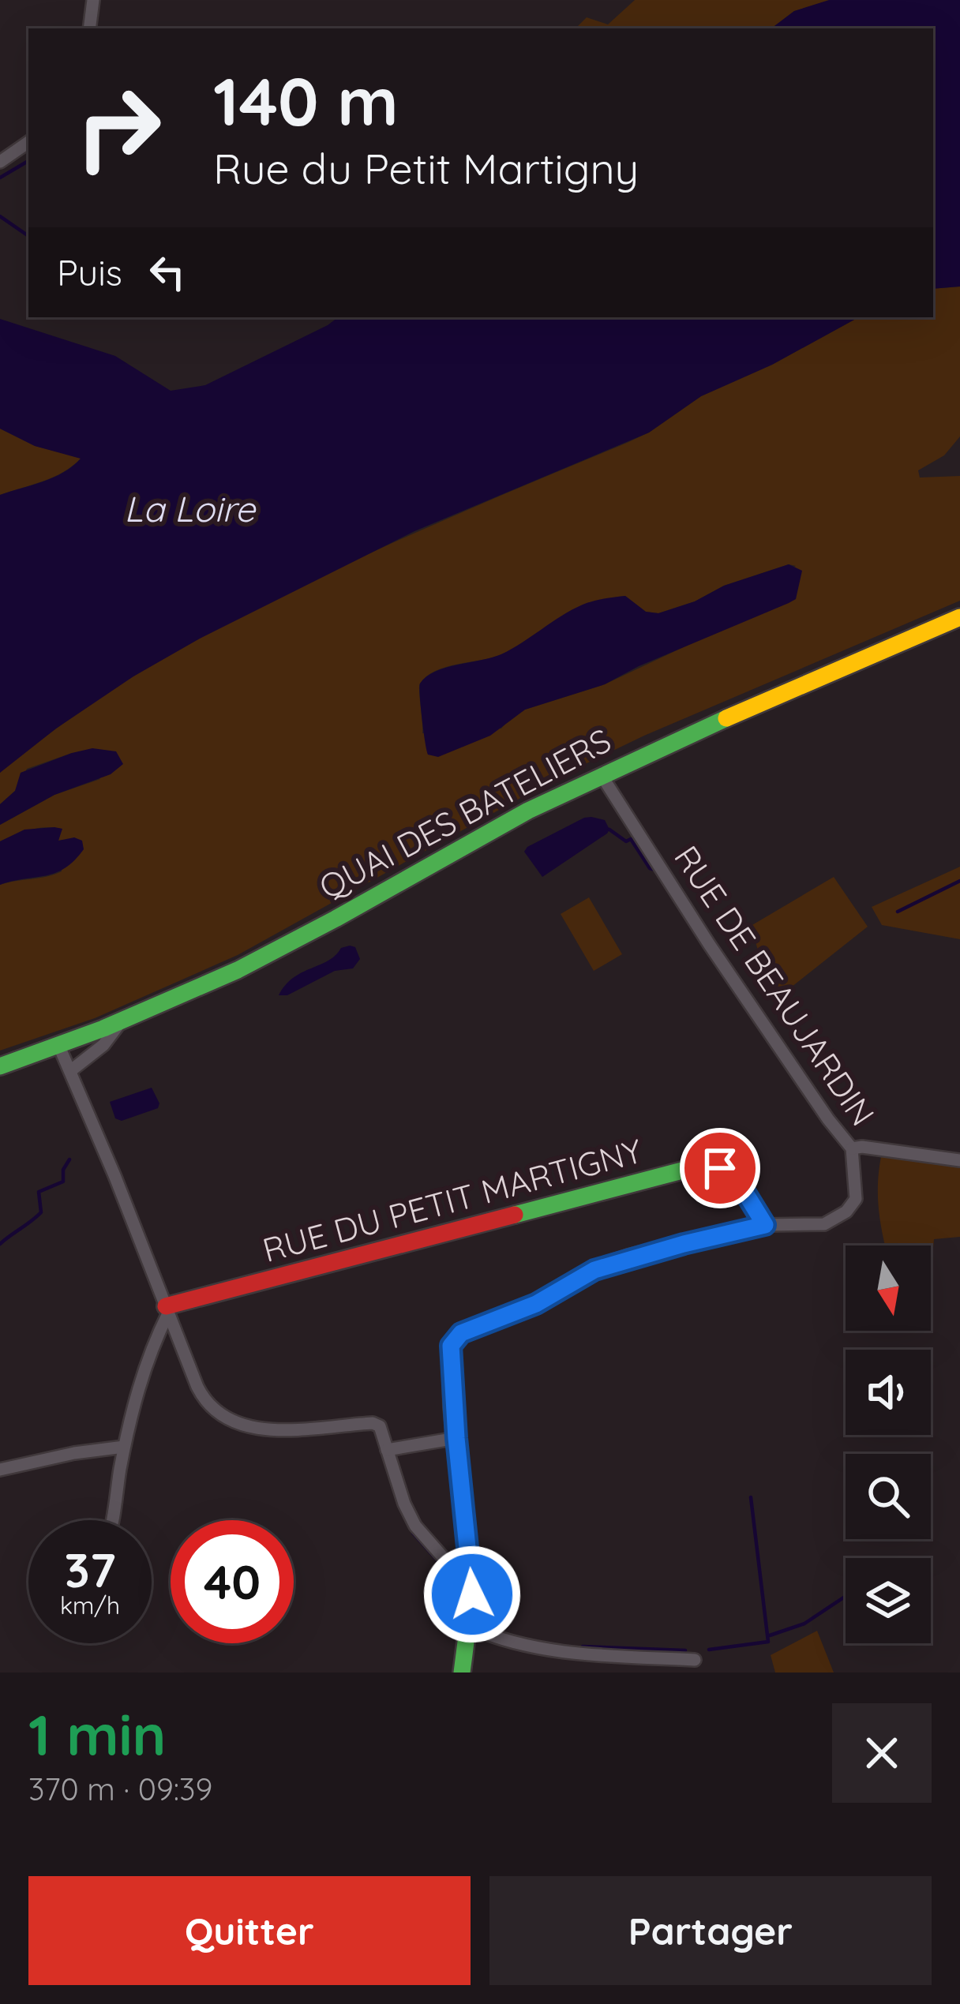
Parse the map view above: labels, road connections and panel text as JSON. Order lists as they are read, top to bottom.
{
  "streets": {
    "street": ["QUAI DES BATELIERS", "RUE DE BEAUJARDIN", "RUE DU PETIT MARTIGNY"]
  },
  "crossings": [
    ["QUAI DES BATELIERS", "RUE DE BEAUJARDIN"],
    ["RUE DE BEAUJARDIN", "RUE DU PETIT MARTIGNY"]
  ],
  "water": ["La Loire"],
  "north": "bottom",
  "page": {
    "turn": ["140 m", "Rue du Petit Martigny"],
    "then": "Puis",
    "speed": "37 km/h",
    "limit": "40",
    "heading": ["1 min", "370 m · 09:39"],
    "buttons": ["Quitter", "Partager"]
  }
}
